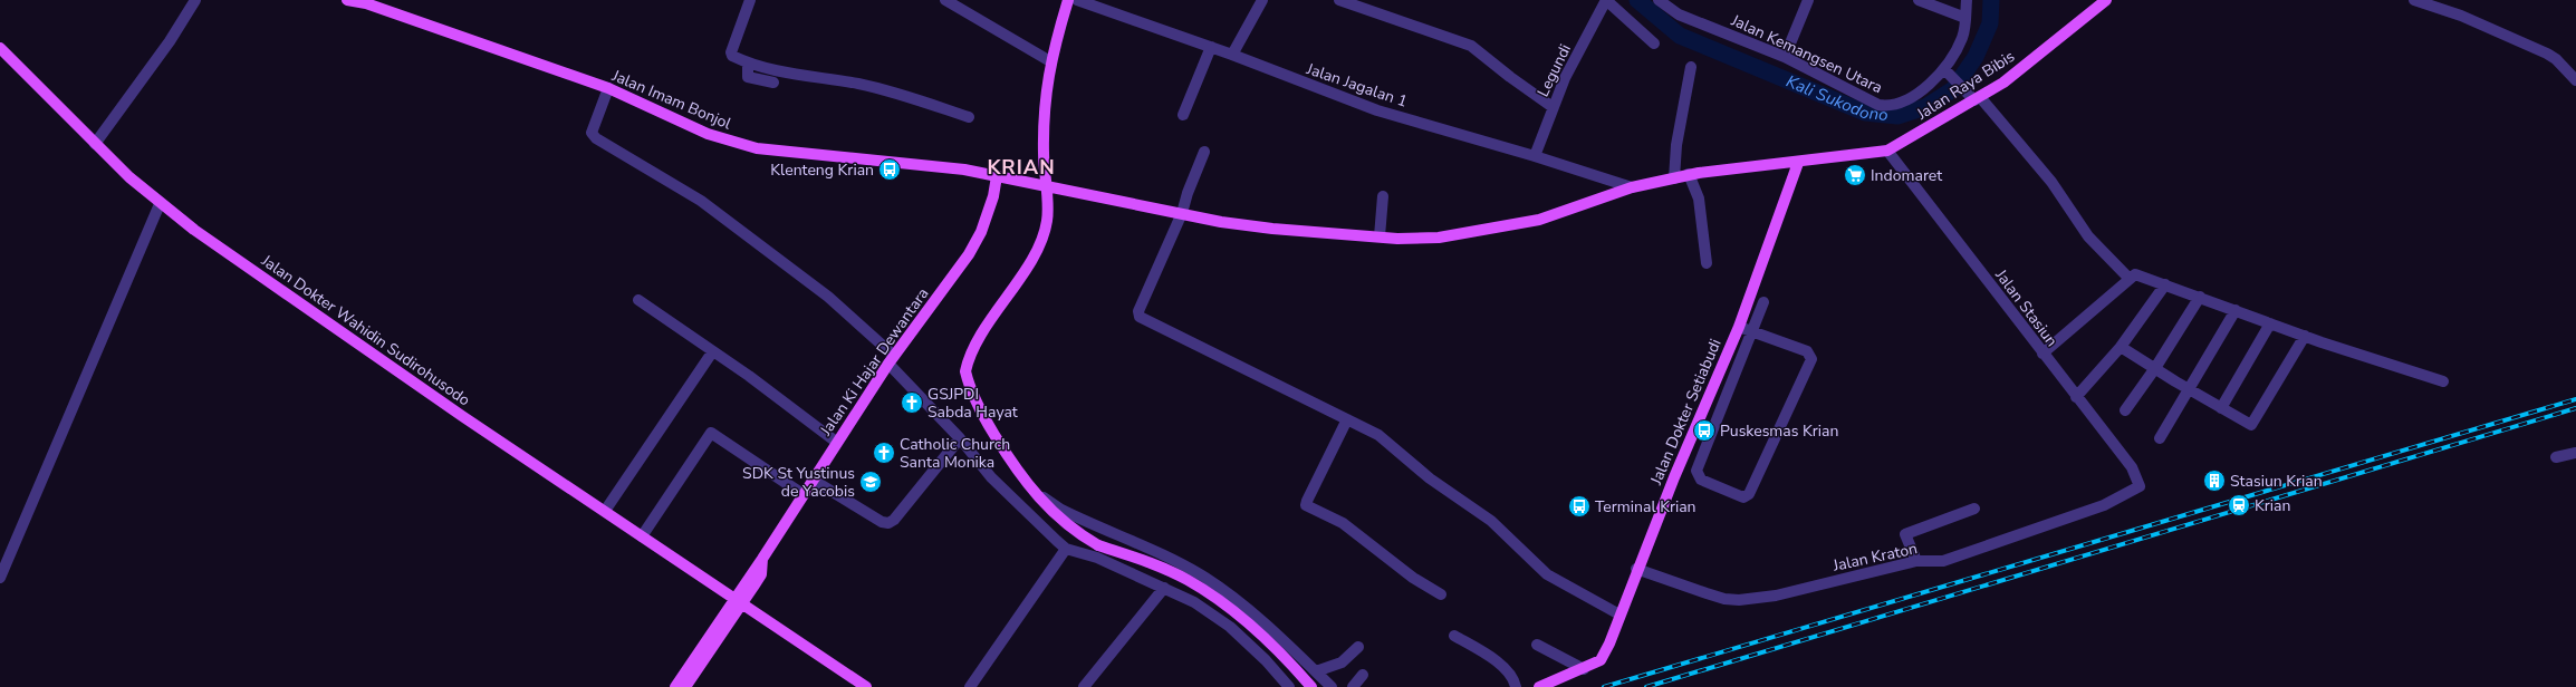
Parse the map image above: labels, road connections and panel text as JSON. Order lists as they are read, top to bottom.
{
  "streets": {
    "main road": [
      "Jalan Raya Bibis",
      "Jalan Imam Bonjol",
      "Jalan Dokter Wahidin Sudirohusodo",
      "Jalan Ki Hajar Dewantara",
      "Jalan Dokter Setiabudi"
    ],
    "street": [
      "Jalan Kemangsen Utara",
      "Legundi",
      "Jalan Jagalan 1",
      "Jalan Stasiun",
      "Jalan Kraton"
    ]
  },
  "crossings": [
    ["Legundi", "Jalan Jagalan 1"],
    ["Jalan Jagalan 1", "Jalan Raya Bibis"],
    ["Jalan Raya Bibis", "Jalan Imam Bonjol"],
    ["Jalan Raya Bibis", "Jalan Stasiun"],
    ["Jalan Raya Bibis", "Jalan Dokter Setiabudi"],
    ["Jalan Imam Bonjol", "Jalan Ki Hajar Dewantara"],
    ["Jalan Stasiun", "Jalan Kraton"],
    ["Jalan Dokter Wahidin Sudirohusodo", "Jalan Ki Hajar Dewantara"],
    ["Jalan Dokter Setiabudi", "Jalan Kraton"]
  ],
  "districts": ["KRIAN"],
  "water": ["Kali Sukodono"],
  "places": {
    "bus stop": ["Klenteng Krian", "Puskesmas Krian", "Terminal Krian"],
    "supermarket": ["Indomaret"],
    "church": ["GSJPDI Sabda Hayat", "Catholic Church Santa Monika"],
    "building": ["Stasiun Krian"],
    "school or university": ["SDK St Yustinus de Yacobis"],
    "station": ["Krian"]
  }
}
